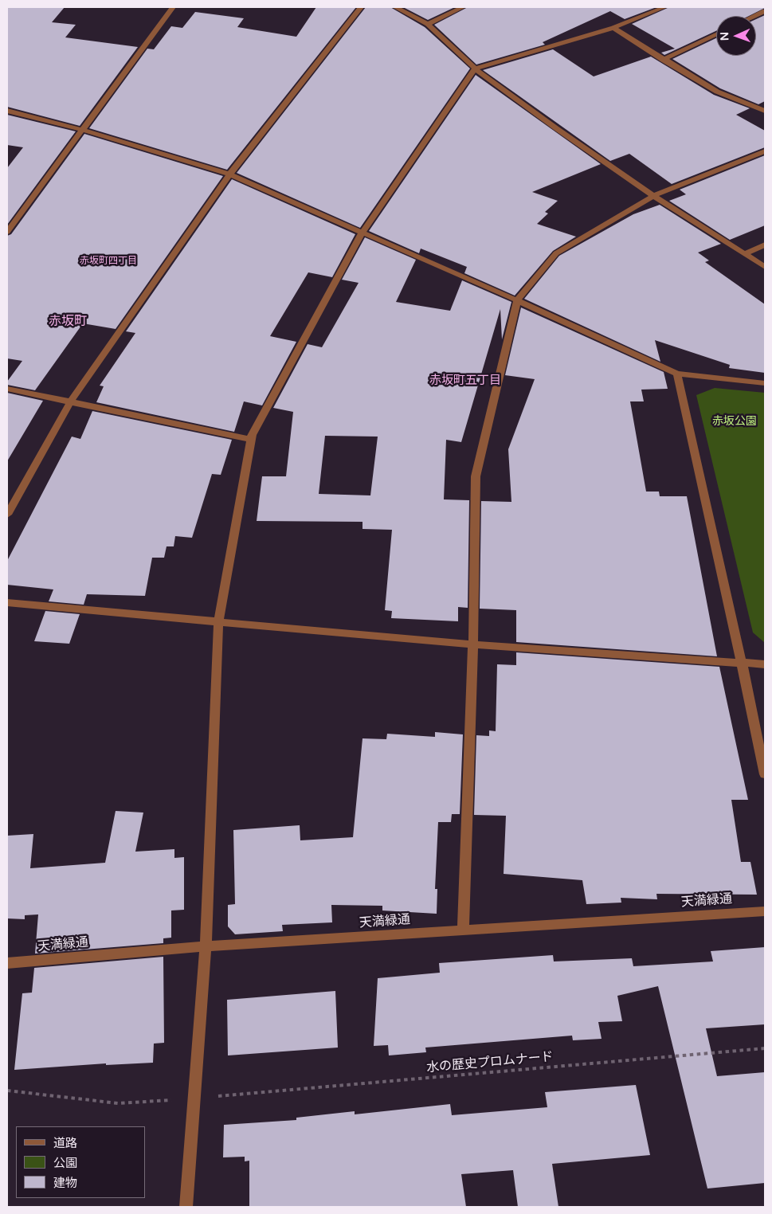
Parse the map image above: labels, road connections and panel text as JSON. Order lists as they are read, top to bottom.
{
  "streets": {
    "street": ["天満緑通"],
    "path": ["水の歴史プロムナード"]
  },
  "districts": ["赤坂町四丁目", "赤坂町", "赤坂町五丁目"],
  "parks": ["赤坂公園"],
  "legend": ["道路", "公園", "建物"],
  "north": "left"
}
